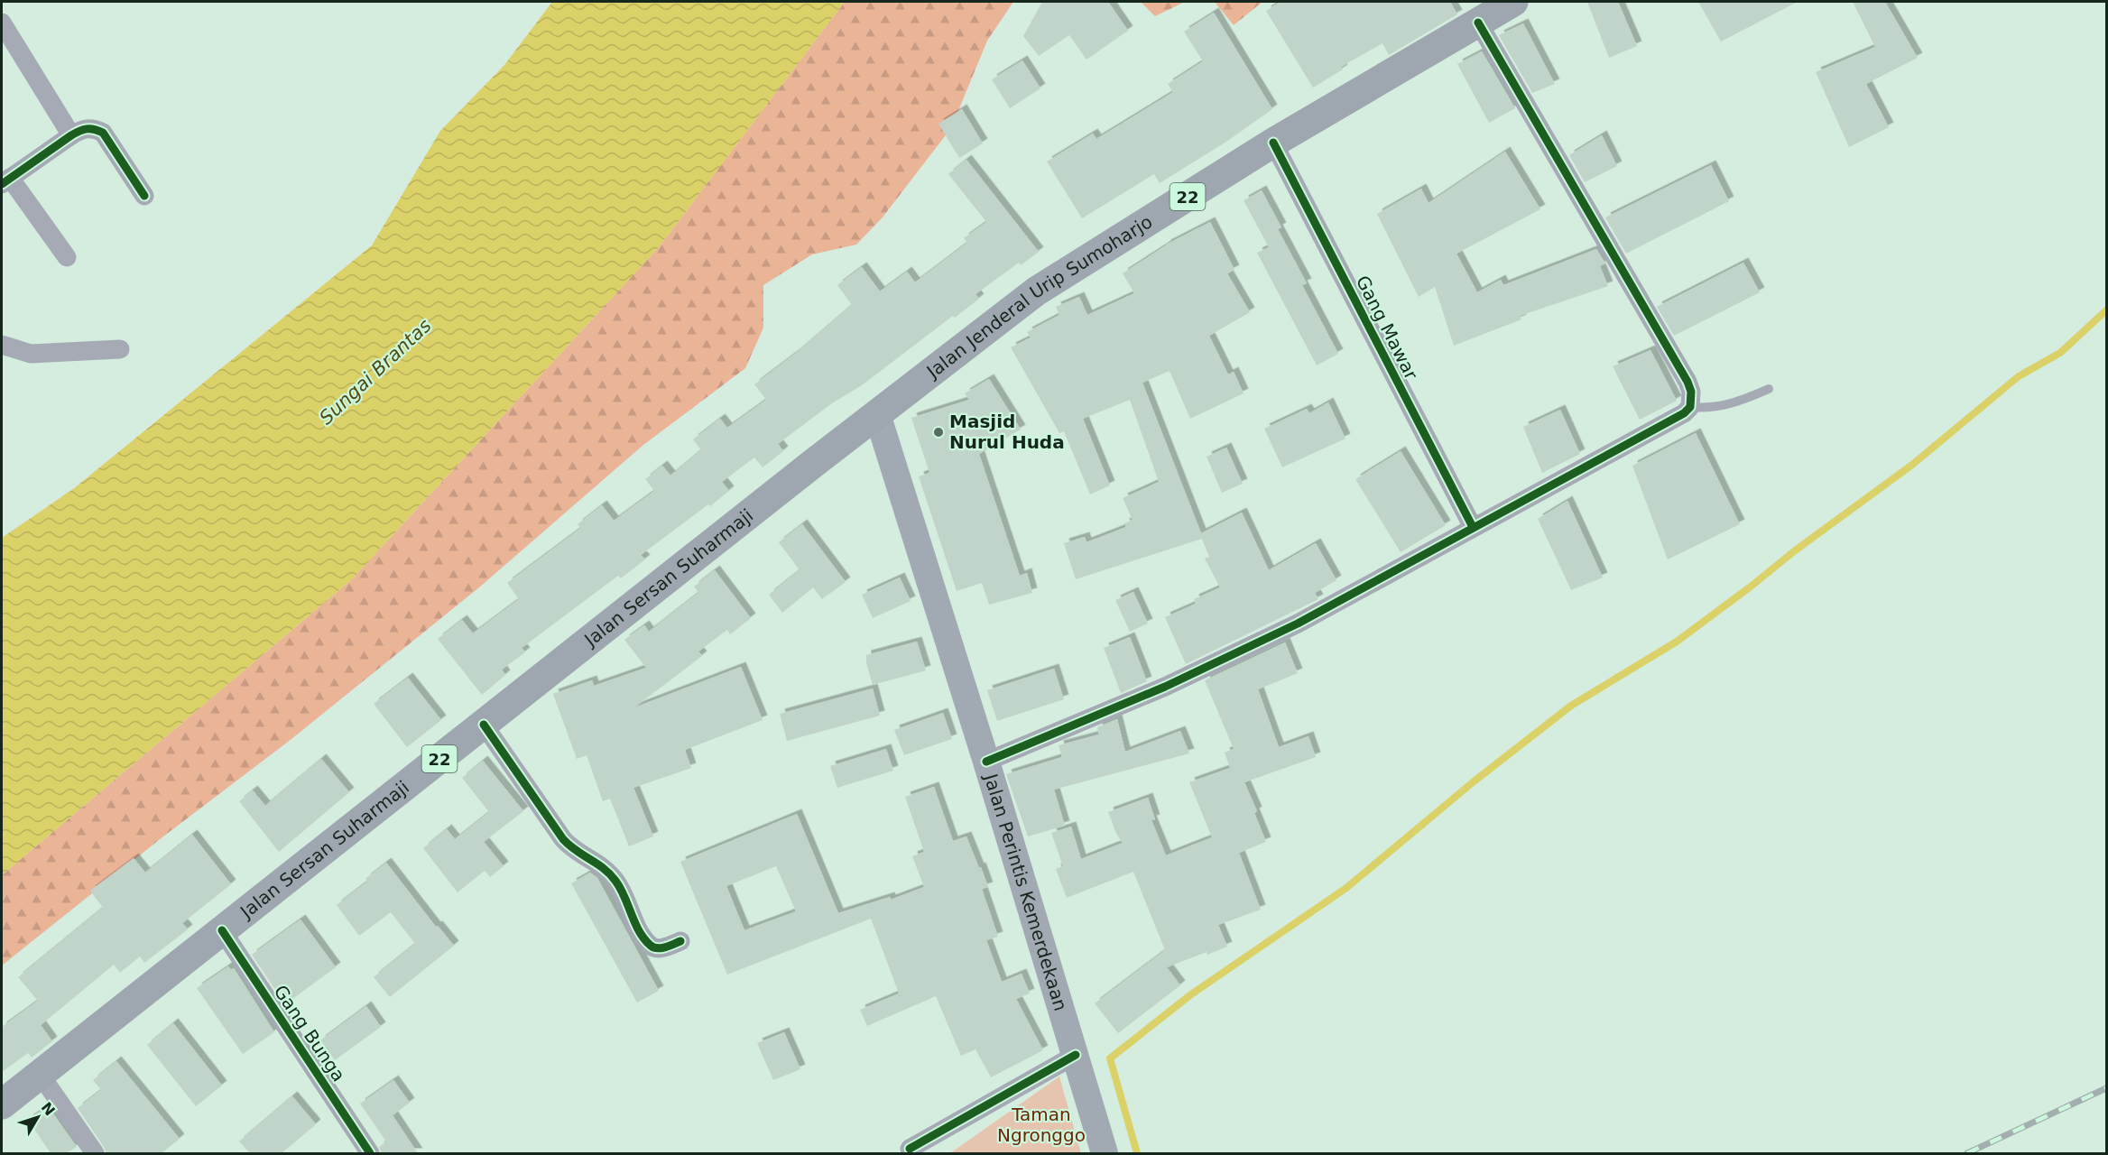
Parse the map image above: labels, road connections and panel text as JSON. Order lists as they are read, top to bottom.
{
  "streets": {
    "highway": ["22", "Jalan Jenderal Urip Sumoharjo", "Jalan Sersan Suharmaji"],
    "main road": ["Jalan Perintis Kemerdekaan"],
    "street": ["Gang Mawar", "Gang Bunga"]
  },
  "crossings": [
    ["Jalan Jenderal Urip Sumoharjo", "Gang Mawar"],
    ["Jalan Jenderal Urip Sumoharjo", "Jalan Sersan Suharmaji"],
    ["Jalan Jenderal Urip Sumoharjo", "Jalan Perintis Kemerdekaan"],
    ["Jalan Sersan Suharmaji", "Jalan Perintis Kemerdekaan"],
    ["Jalan Sersan Suharmaji", "Gang Bunga"]
  ],
  "water": ["Sungai Brantas"],
  "parks": ["Taman Ngronggo"],
  "places": ["Masjid Nurul Huda"],
  "north": "top right"
}
